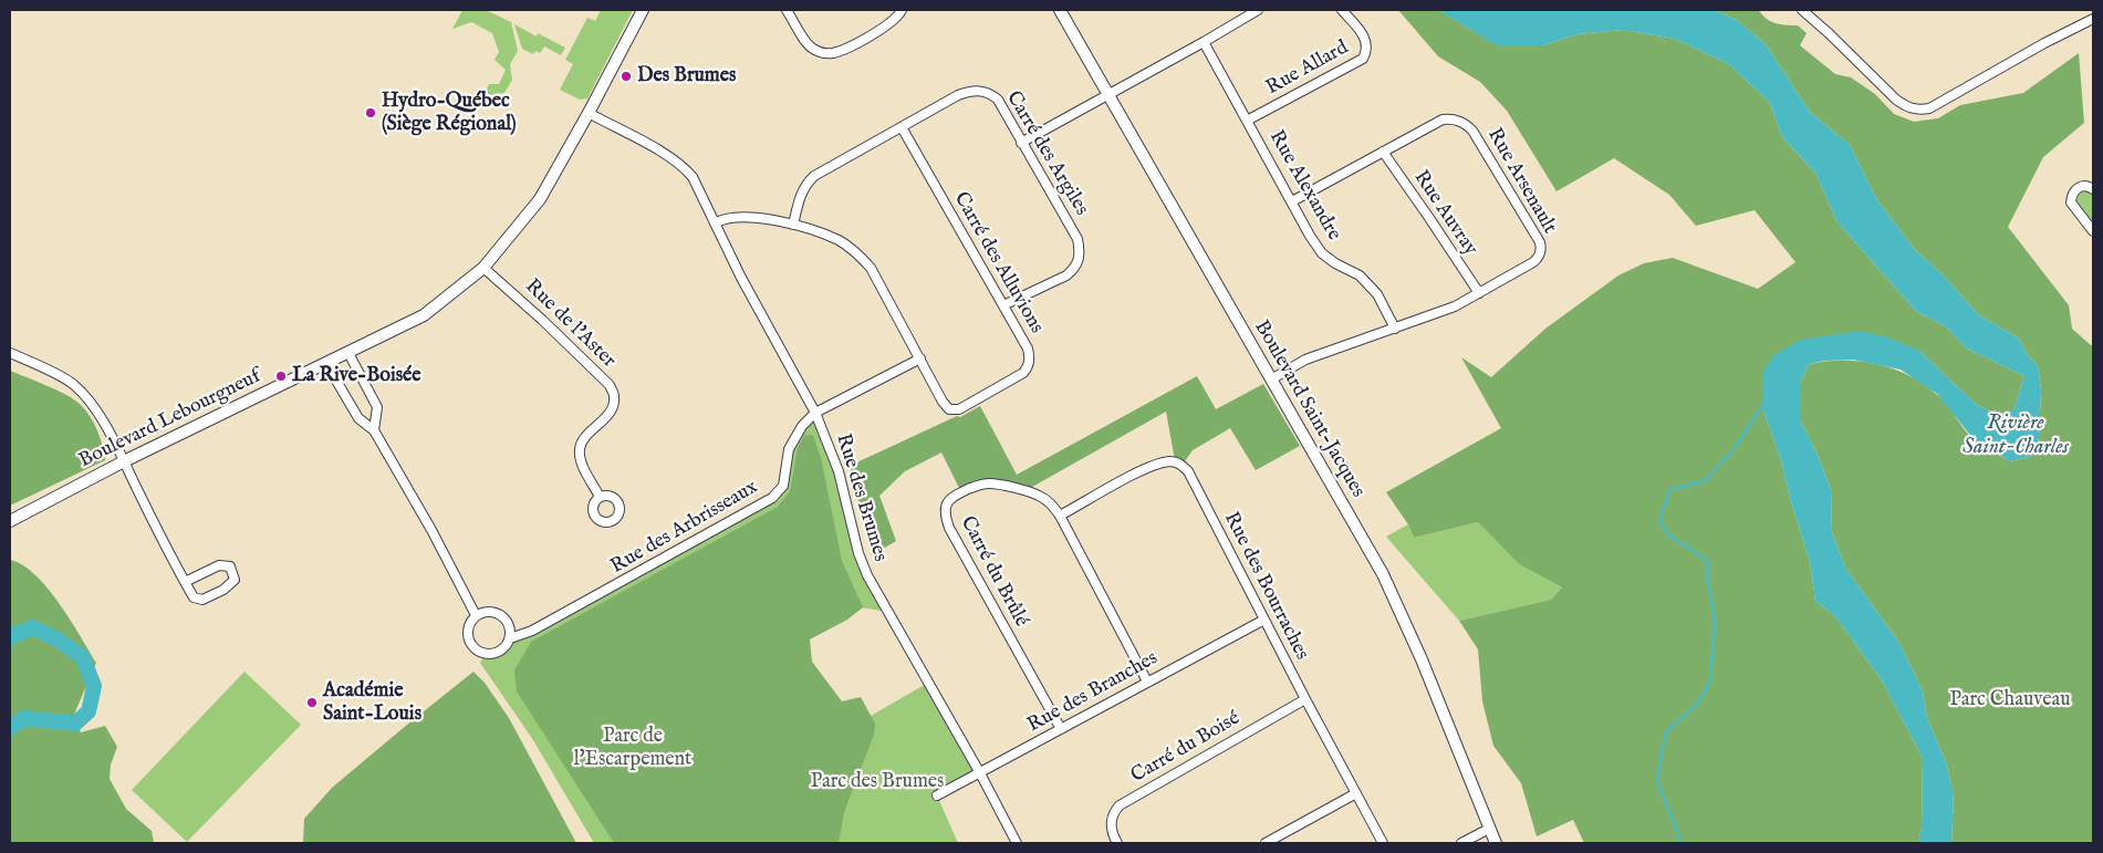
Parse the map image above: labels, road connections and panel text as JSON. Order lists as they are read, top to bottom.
{
  "streets": {
    "street": [
      "Rue Allard",
      "Carré des Argiles",
      "Rue Arsenault",
      "Rue Alexandre",
      "Rue Auvray",
      "Carré des Alluvions",
      "Rue de l'Aster",
      "Boulevard Saint-Jacques",
      "Boulevard Lebourgneuf",
      "Rue des Brumes",
      "Rue des Arbrisseaux",
      "Carré du Brûlé",
      "Rue des Bourraches",
      "Rue des Branches",
      "Carré du Boisé"
    ]
  },
  "crossings": [
    ["Rue Allard", "Rue Alexandre"],
    ["Carré des Argiles", "Carré des Alluvions"],
    ["Rue Arsenault", "Rue Alexandre"],
    ["Rue Arsenault", "Rue Auvray"],
    ["Rue Arsenault", "Boulevard Saint-Jacques"],
    ["Carré des Alluvions", "Rue des Brumes"],
    ["Carré des Alluvions", "Rue des Arbrisseaux"],
    ["Rue de l'Aster", "Boulevard Lebourgneuf"],
    ["Boulevard Lebourgneuf", "Rue des Brumes"],
    ["Rue des Brumes", "Rue des Arbrisseaux"],
    ["Rue des Brumes", "Rue des Branches"],
    ["Carré du Brûlé", "Rue des Bourraches"],
    ["Carré du Brûlé", "Rue des Branches"],
    ["Rue des Bourraches", "Rue des Branches"],
    ["Rue des Bourraches", "Carré du Boisé"]
  ],
  "water": ["Rivière Saint-Charles"],
  "parks": ["Parc Chauveau", "Parc de l'Escarpement", "Parc des Brumes"],
  "places": [
    "Des Brumes",
    "Hydro-Québec (Siège Régional)",
    "La Rive-Boisée",
    "Académie Saint-Louis"
  ]
}
